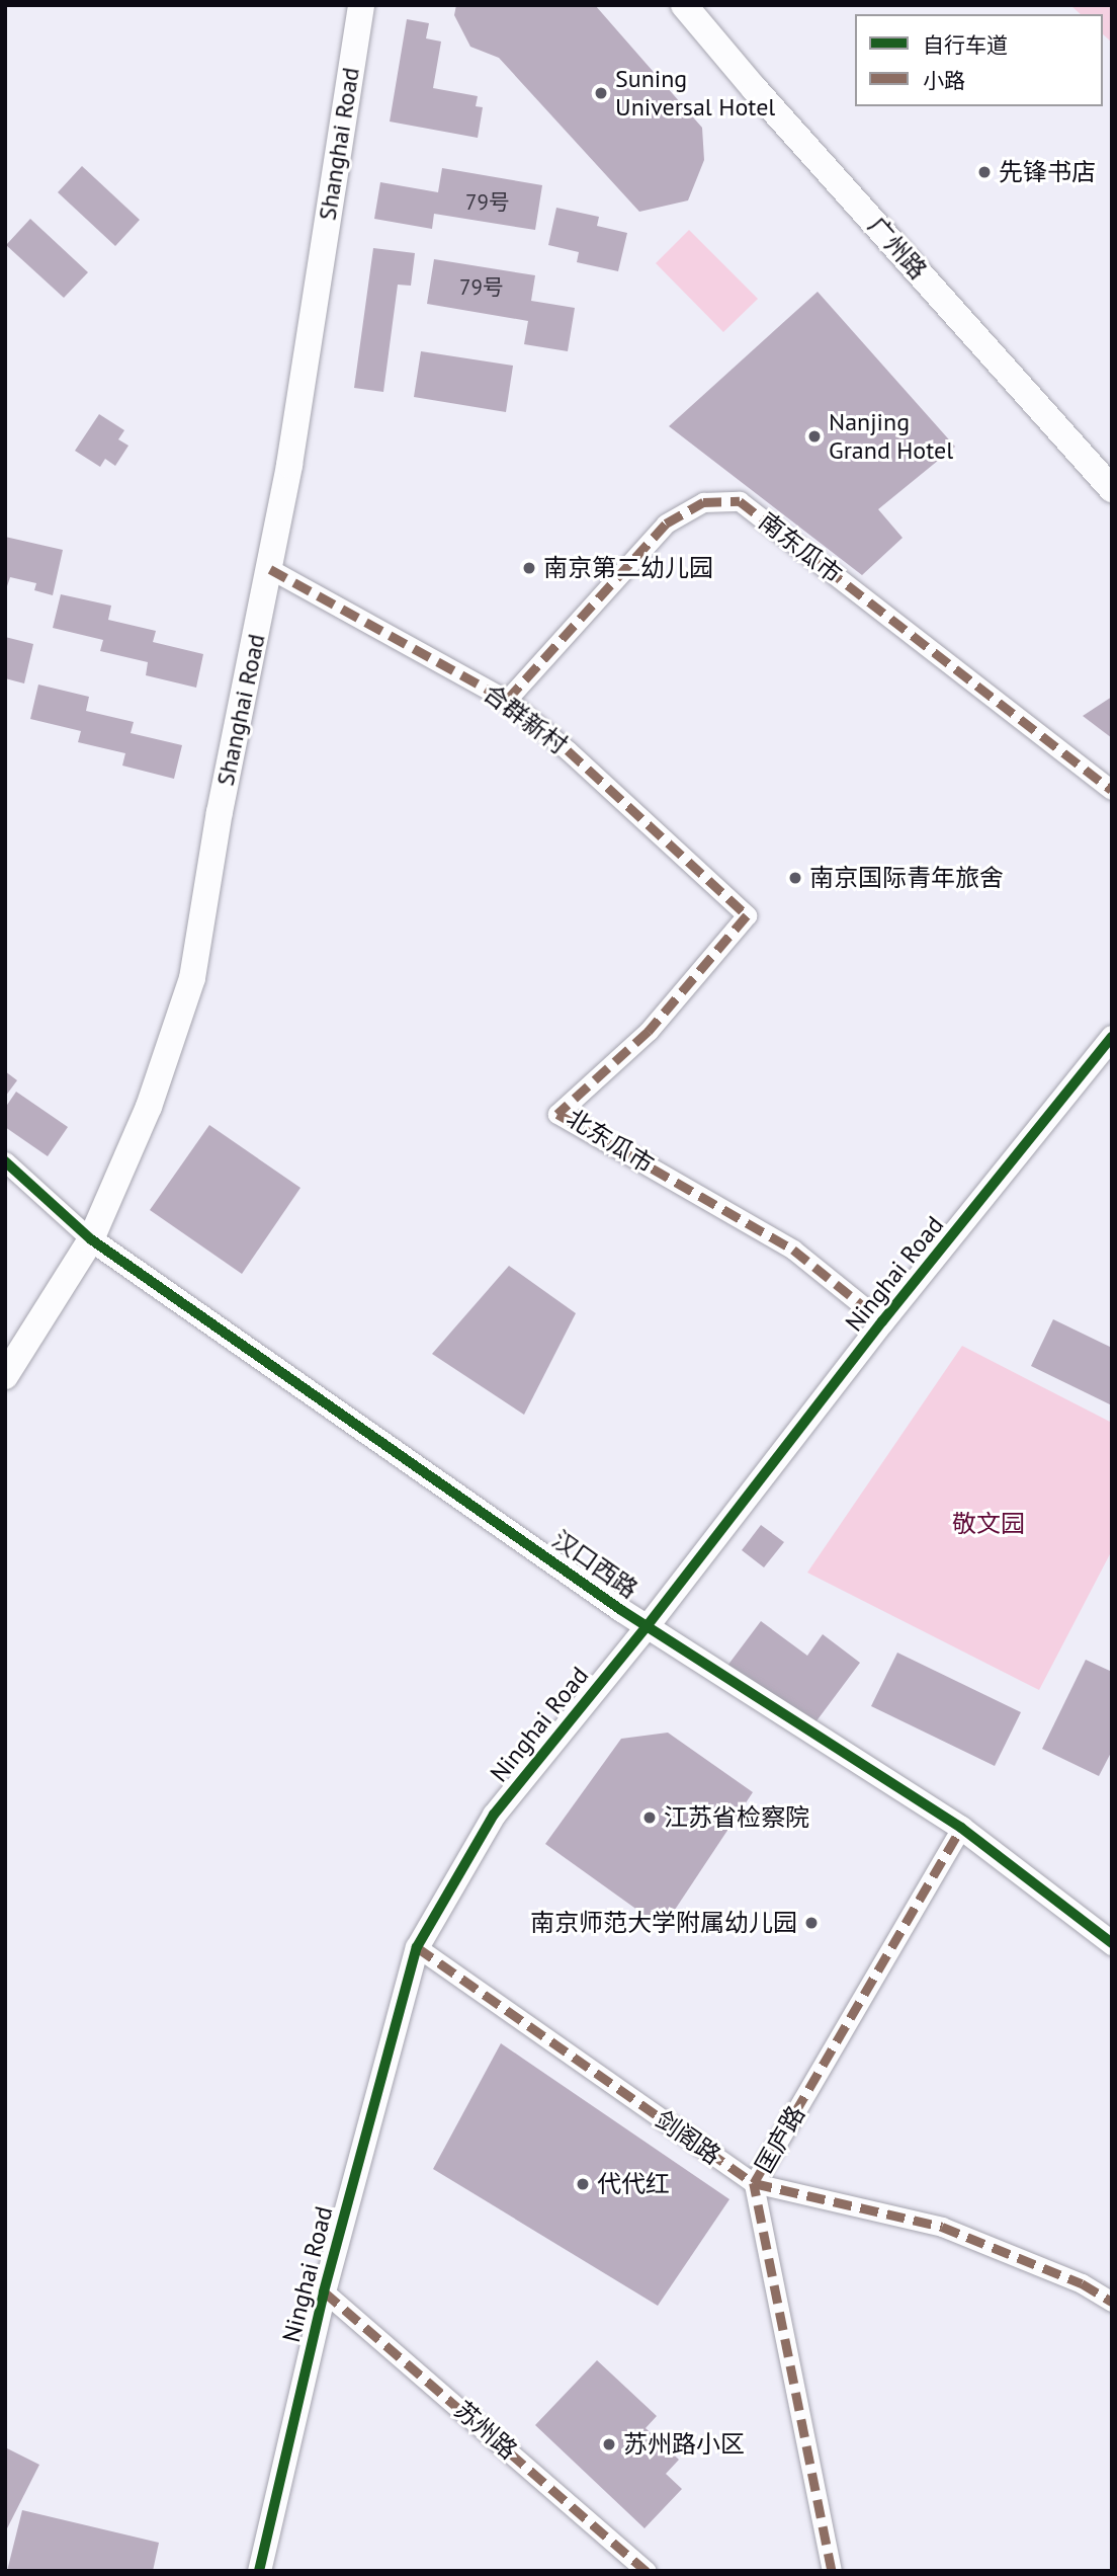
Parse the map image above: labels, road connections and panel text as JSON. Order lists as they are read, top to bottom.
{
  "streets": {
    "main road": ["Shanghai Road", "广州路"],
    "street": [
      "南东瓜市",
      "合群新村",
      "北东瓜市",
      "Ninghai Road",
      "汉口西路",
      "剑阁路",
      "匡庐路",
      "苏州路"
    ]
  },
  "crossings": [
    ["Shanghai Road", "合群新村"],
    ["Shanghai Road", "汉口西路"],
    ["南东瓜市", "合群新村"],
    ["合群新村", "北东瓜市"],
    ["北东瓜市", "Ninghai Road"],
    ["Ninghai Road", "汉口西路"],
    ["Ninghai Road", "剑阁路"],
    ["Ninghai Road", "苏州路"],
    ["汉口西路", "匡庐路"],
    ["剑阁路", "匡庐路"]
  ],
  "parks": ["敬文园"],
  "places": [
    "Suning Universal Hotel",
    "先锋书店",
    "Nanjing Grand Hotel",
    "南京第二幼儿园",
    "南京国际青年旅舍",
    "江苏省检察院",
    "南京师范大学附属幼儿园",
    "代代红",
    "苏州路小区"
  ],
  "house_numbers": ["79号", "79号"],
  "legend": ["自行车道", "小路"]
}
